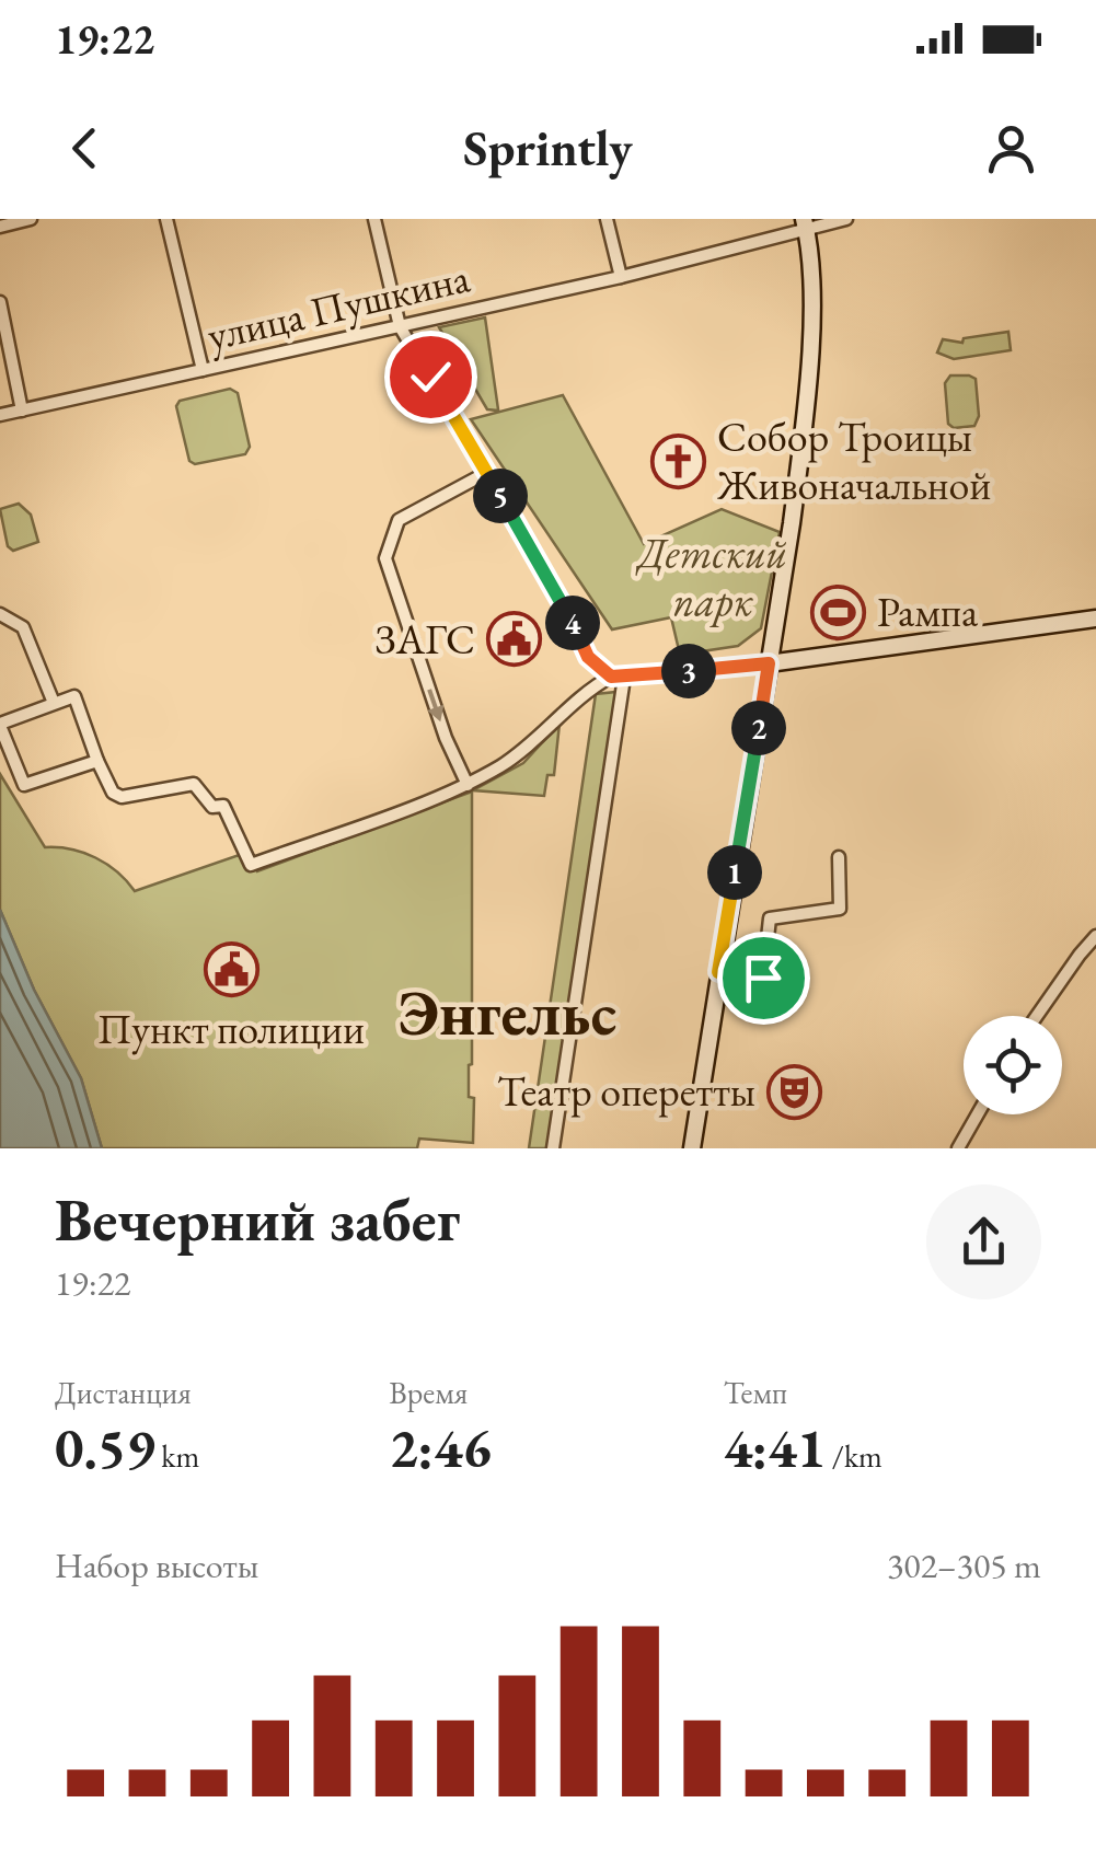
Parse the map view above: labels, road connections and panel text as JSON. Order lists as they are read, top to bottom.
{
  "streets": {
    "street": ["улица Пушкина"]
  },
  "districts": ["Энгельс"],
  "parks": ["Детский парк"],
  "places": {
    "church": ["Собор Троицы Живоначальной"],
    "sports": ["Рампа"],
    "public building": ["ЗАГС", "Пункт полиции"],
    "theatre": ["Театр оперетты"]
  },
  "page": {
    "status": "19:22",
    "header": "Sprintly",
    "pins": [
      "5",
      "4",
      "3",
      "2",
      "1"
    ],
    "heading": ["Вечерний забег", "19:22"],
    "stats": [
      ["Дистанция", "0.59 km"],
      ["Время", "2:46"],
      ["Темп", "4:41 /km"]
    ],
    "chart": ["Набор высоты", "302–305 m"]
  }
}
